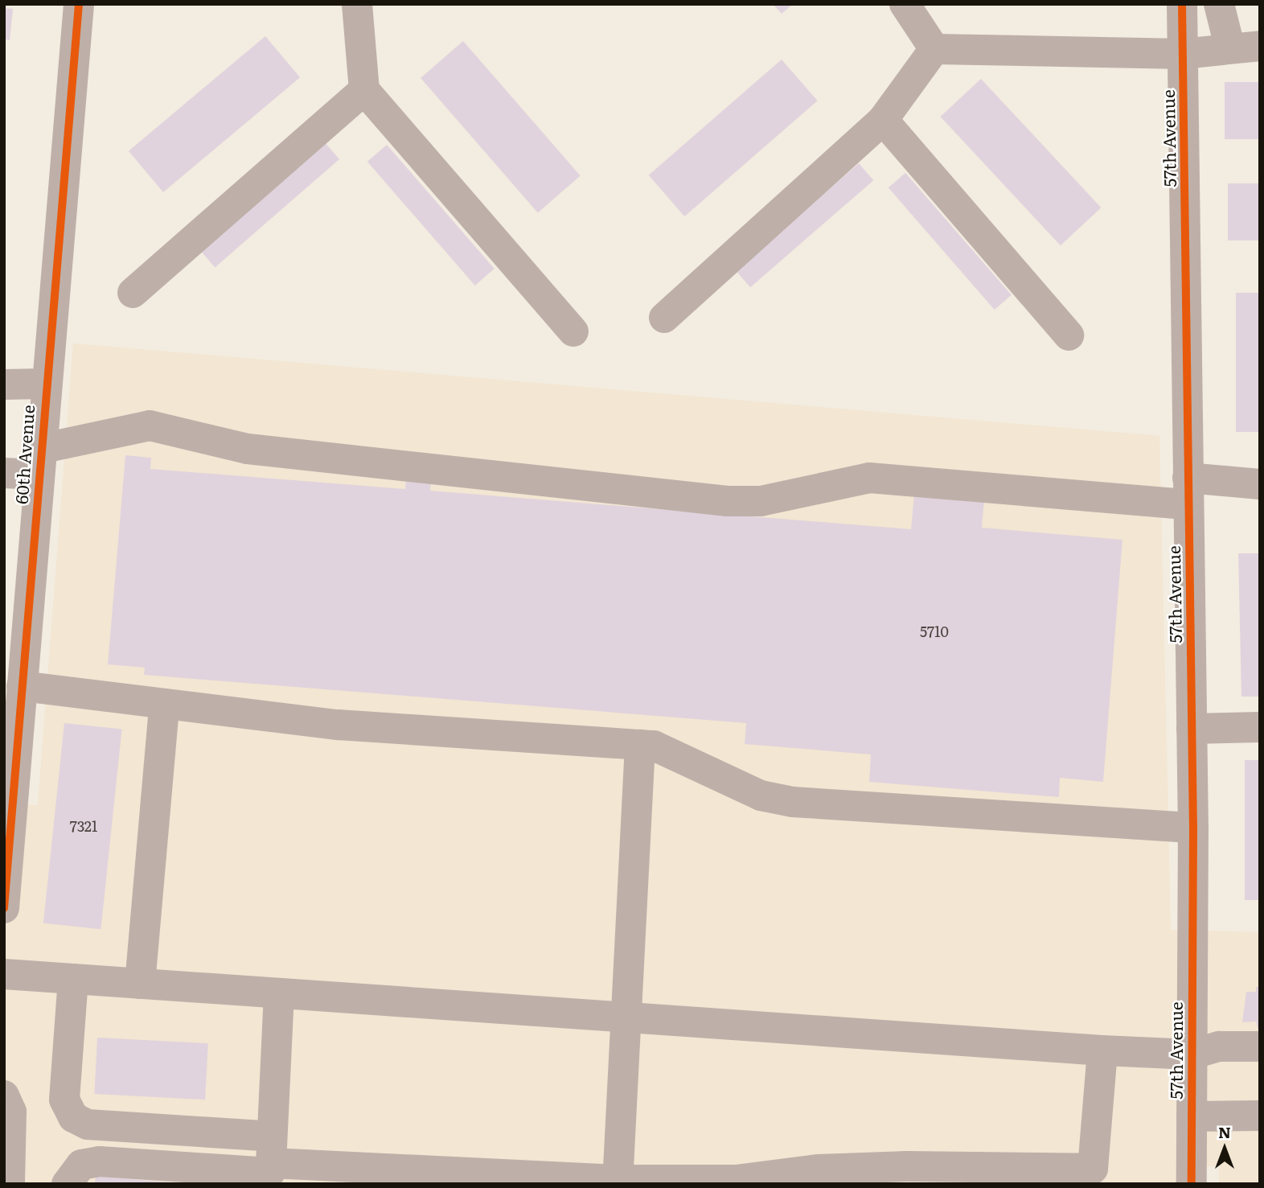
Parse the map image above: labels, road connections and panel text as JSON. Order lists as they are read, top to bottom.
{
  "streets": {
    "street": ["57th Avenue", "60th Avenue"]
  },
  "house_numbers": ["5710", "7321"],
  "north": "top"
}
